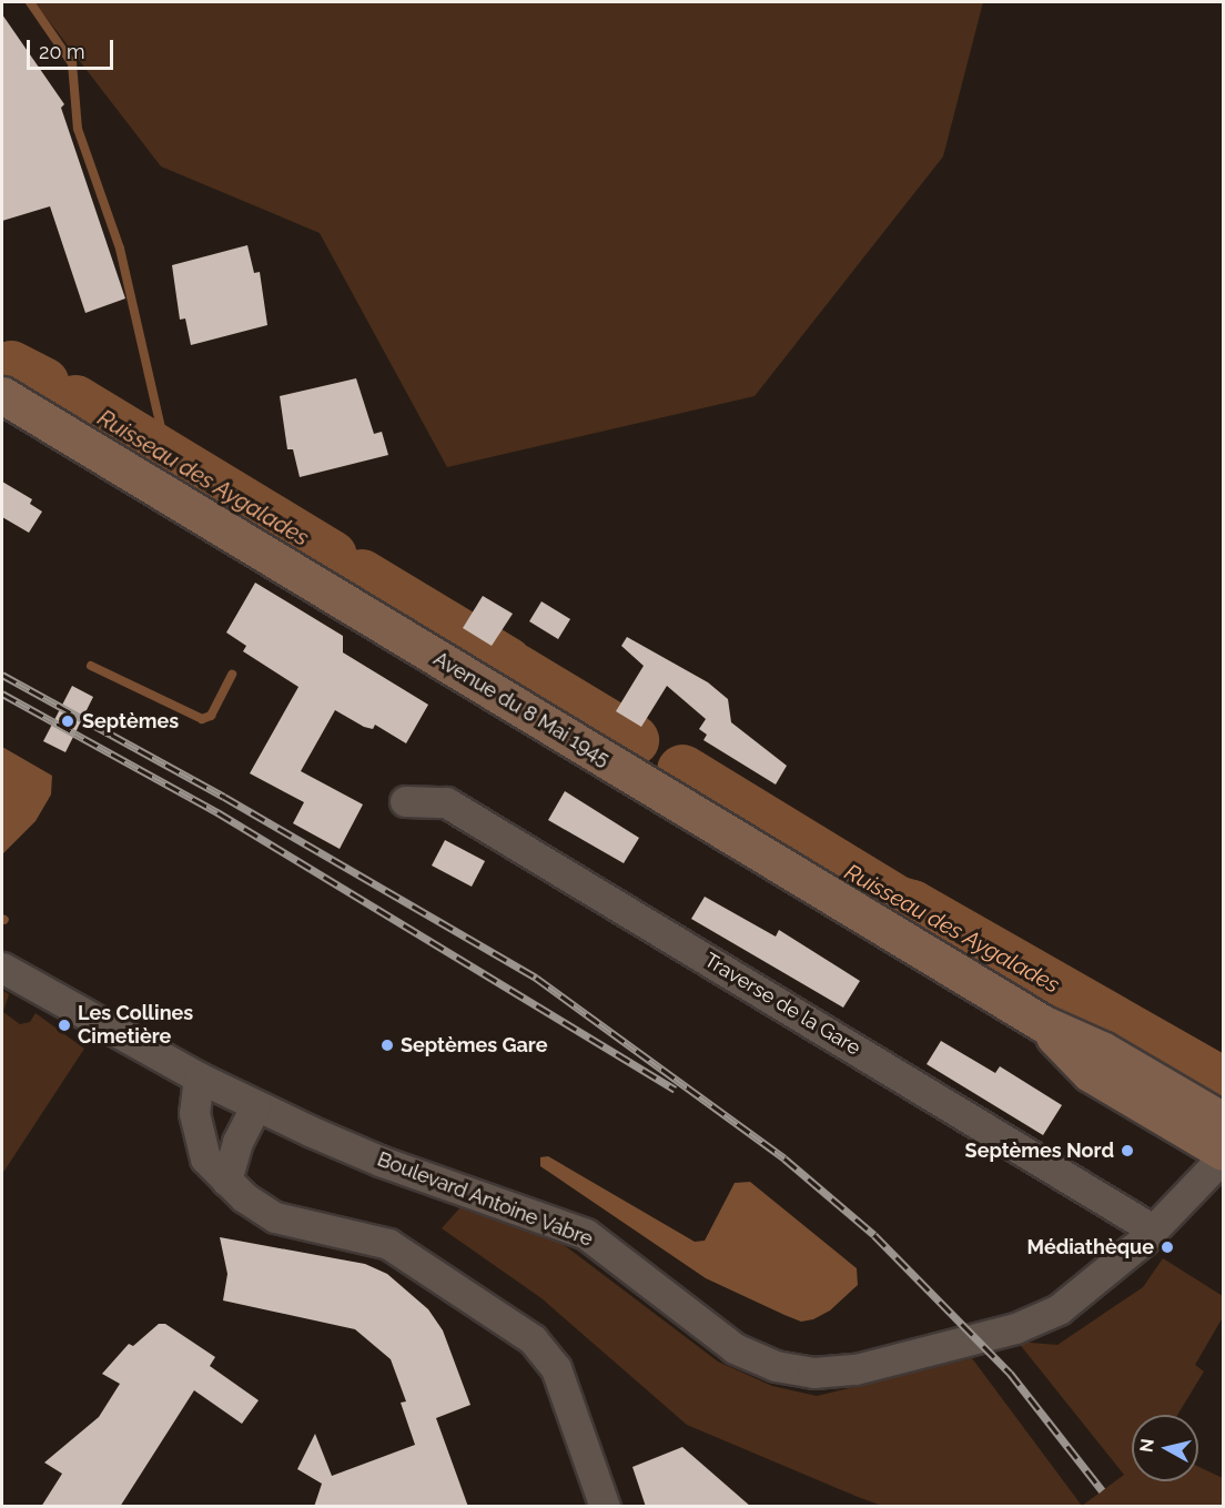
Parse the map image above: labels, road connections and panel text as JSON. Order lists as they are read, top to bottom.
{
  "streets": {
    "main road": ["Avenue du 8 Mai 1945"],
    "street": ["Traverse de la Gare", "Boulevard Antoine Vabre"]
  },
  "crossings": [
    ["Traverse de la Gare", "Boulevard Antoine Vabre"]
  ],
  "water": ["Ruisseau des Aygalades"],
  "places": [
    "Septèmes",
    "Les Collines Cimetière",
    "Septèmes Gare",
    "Septèmes Nord",
    "Médiathèque"
  ],
  "scale_bar": "20 m",
  "north": "left"
}
